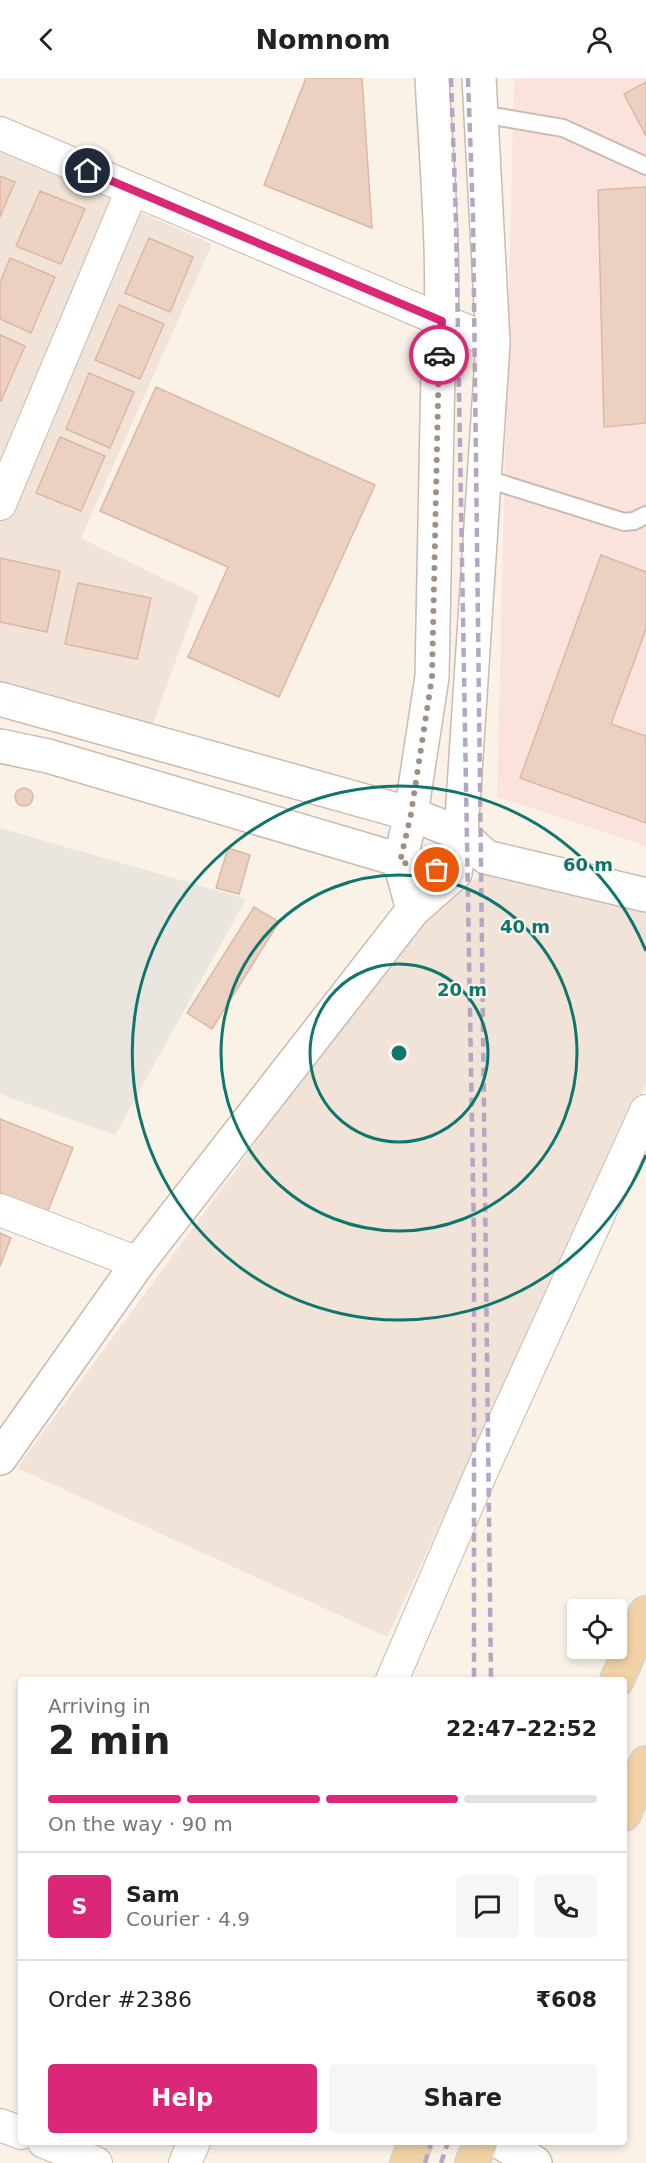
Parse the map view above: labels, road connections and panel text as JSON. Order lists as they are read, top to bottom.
{
  "page": {
    "header": "Nomnom",
    "heading": ["2 min", "Arriving in", "22:47–22:52"],
    "panel": [
      "Sam",
      "Courier · 4.9",
      "Order #2386",
      "₹608"
    ],
    "bar": "On the way · 90 m",
    "round": "S",
    "buttons": ["Help", "Share"]
  },
  "rings": ["60 m", "40 m", "20 m"]
}
